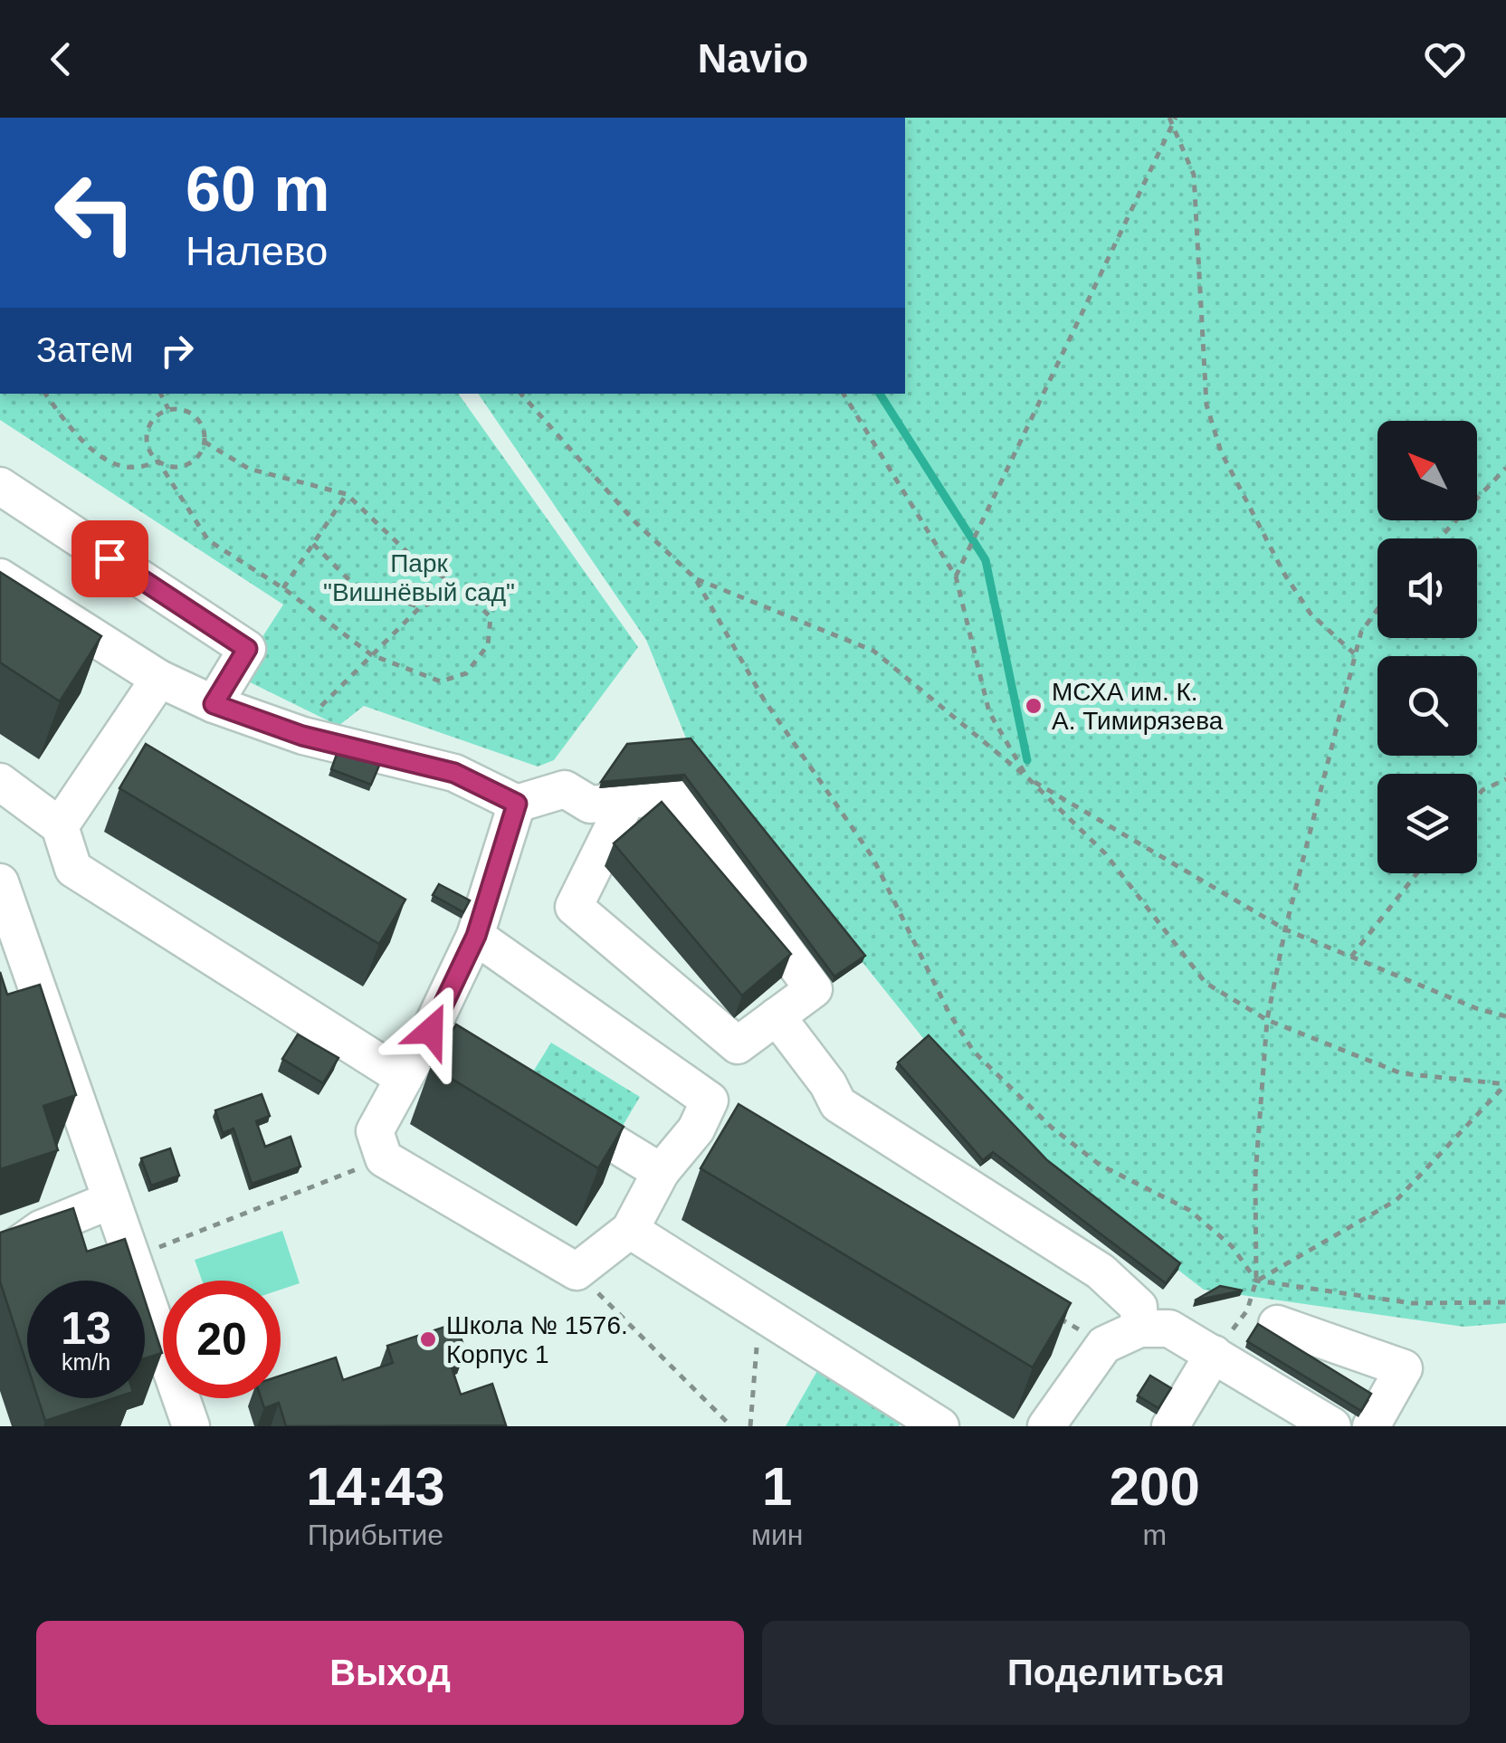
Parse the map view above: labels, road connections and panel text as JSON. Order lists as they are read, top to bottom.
{
  "parks": ["Парк \"Вишнёвый сад\""],
  "places": ["МСХА им. К. А. Тимирязева", "Школа № 1576. Корпус 1"],
  "north": "top left",
  "page": {
    "header": "Navio",
    "turn": ["60 m", "Налево"],
    "then": "Затем",
    "speed": "13 km/h",
    "limit": "20",
    "eta": [
      "14:43",
      "Прибытие",
      "1",
      "мин",
      "200",
      "m"
    ],
    "buttons": ["Выход", "Поделиться"]
  }
}
